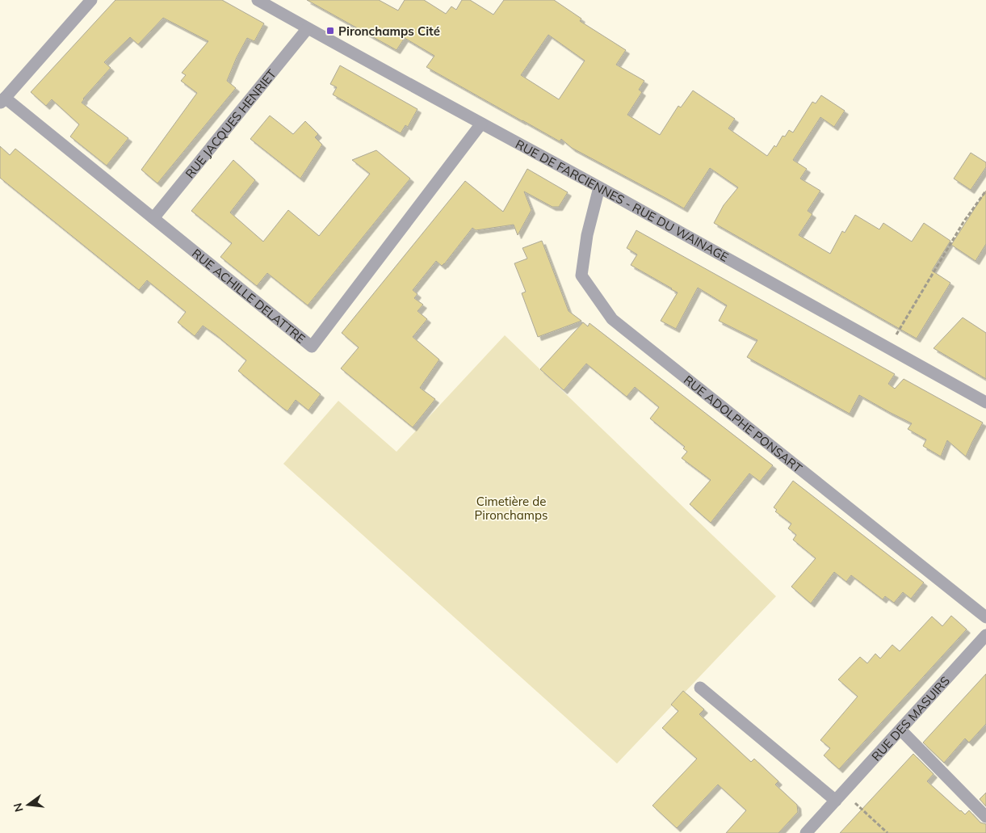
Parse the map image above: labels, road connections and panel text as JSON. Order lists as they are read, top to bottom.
{
  "streets": {
    "street": [
      "RUE JACQUES HENRIET",
      "RUE DE FARCIENNES - RUE DU WAINAGE",
      "RUE ACHILLE DELATTRE",
      "RUE ADOLPHE PONSART",
      "RUE DES MASUIRS"
    ]
  },
  "crossings": [
    ["RUE JACQUES HENRIET", "RUE DE FARCIENNES - RUE DU WAINAGE"],
    ["RUE JACQUES HENRIET", "RUE ACHILLE DELATTRE"],
    ["RUE DE FARCIENNES - RUE DU WAINAGE", "RUE ACHILLE DELATTRE"],
    ["RUE DE FARCIENNES - RUE DU WAINAGE", "RUE ADOLPHE PONSART"]
  ],
  "parks": ["Cimetière de Pironchamps"],
  "places": {
    "transit": ["Pironchamps Cité"]
  },
  "north": "left"
}
